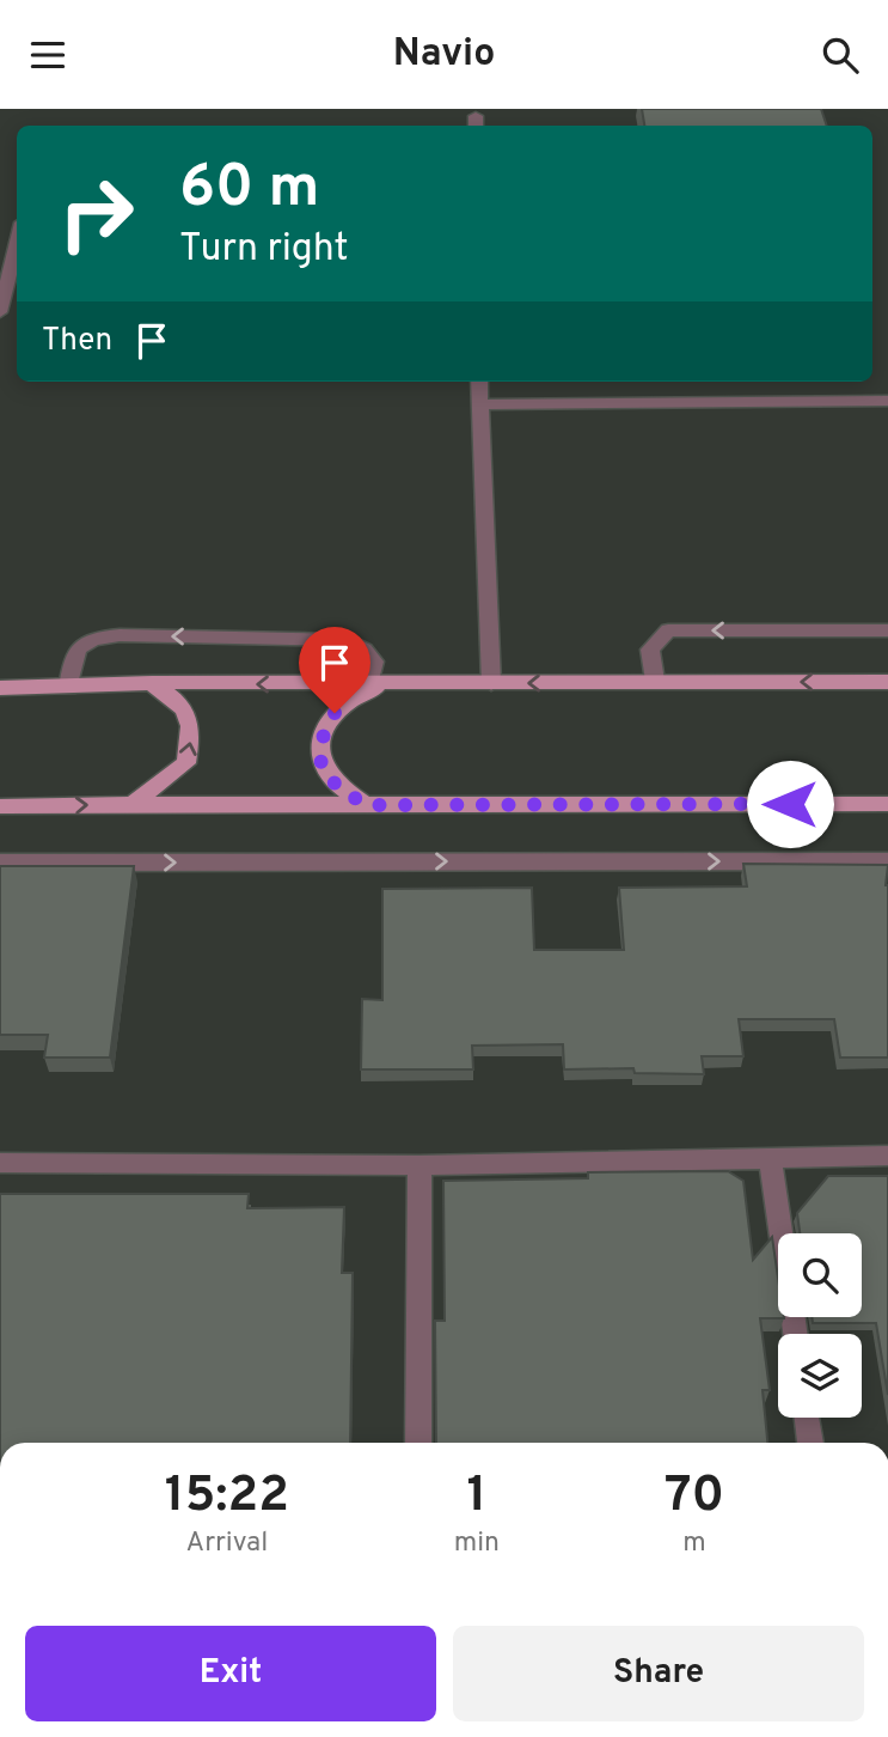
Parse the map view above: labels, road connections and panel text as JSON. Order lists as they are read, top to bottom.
{
  "page": {
    "header": "Navio",
    "turn": ["60 m", "Turn right"],
    "then": "Then",
    "eta": [
      "15:22",
      "Arrival",
      "1",
      "min",
      "70",
      "m"
    ],
    "buttons": ["Exit", "Share"]
  }
}
